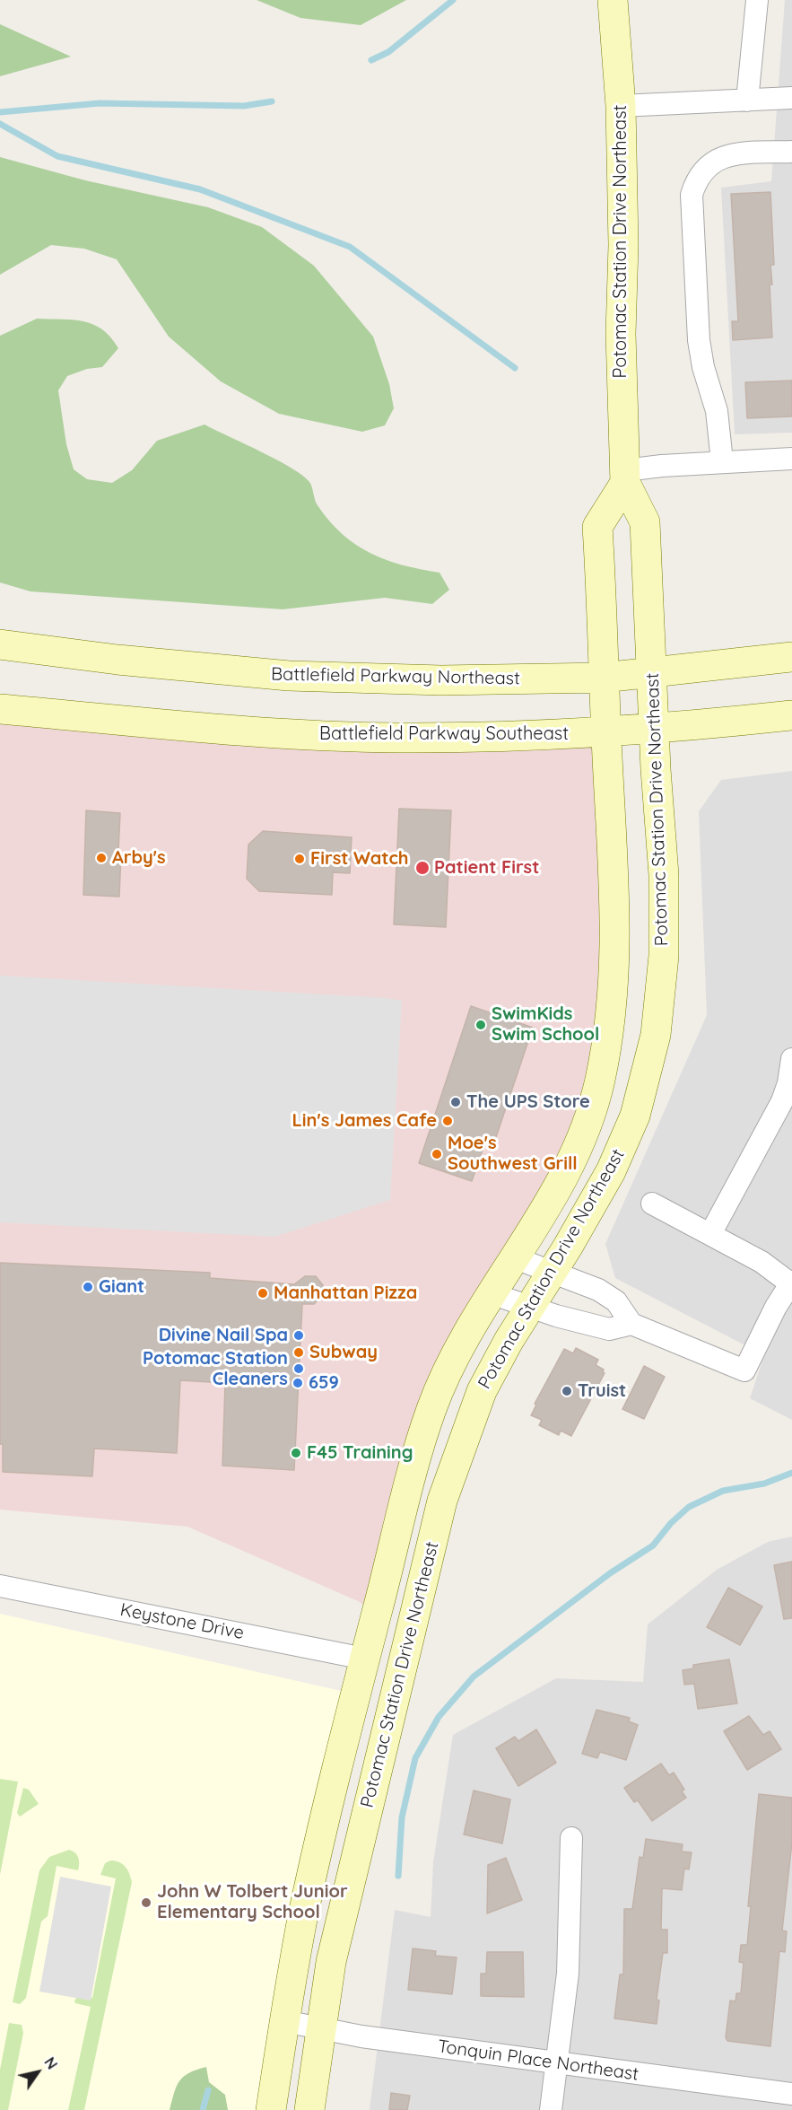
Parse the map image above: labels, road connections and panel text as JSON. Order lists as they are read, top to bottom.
{
  "streets": {
    "street": [
      "Potomac Station Drive Northeast",
      "Battlefield Parkway Northeast",
      "Battlefield Parkway Southeast",
      "Keystone Drive",
      "Tonquin Place Northeast"
    ]
  },
  "crossings": [
    ["Potomac Station Drive Northeast", "Battlefield Parkway Northeast"],
    ["Potomac Station Drive Northeast", "Battlefield Parkway Southeast"],
    ["Potomac Station Drive Northeast", "Keystone Drive"],
    ["Potomac Station Drive Northeast", "Tonquin Place Northeast"]
  ],
  "places": [
    "Arby's",
    "First Watch",
    "Patient First",
    "SwimKids Swim School",
    "The UPS Store",
    "Lin's James Cafe",
    "Moe's Southwest Grill",
    "Giant",
    "Manhattan Pizza",
    "Divine Nail Spa",
    "Subway",
    "Potomac Station Cleaners",
    "659",
    "Truist",
    "F45 Training",
    "John W Tolbert Junior Elementary School"
  ],
  "north": "top right"
}
